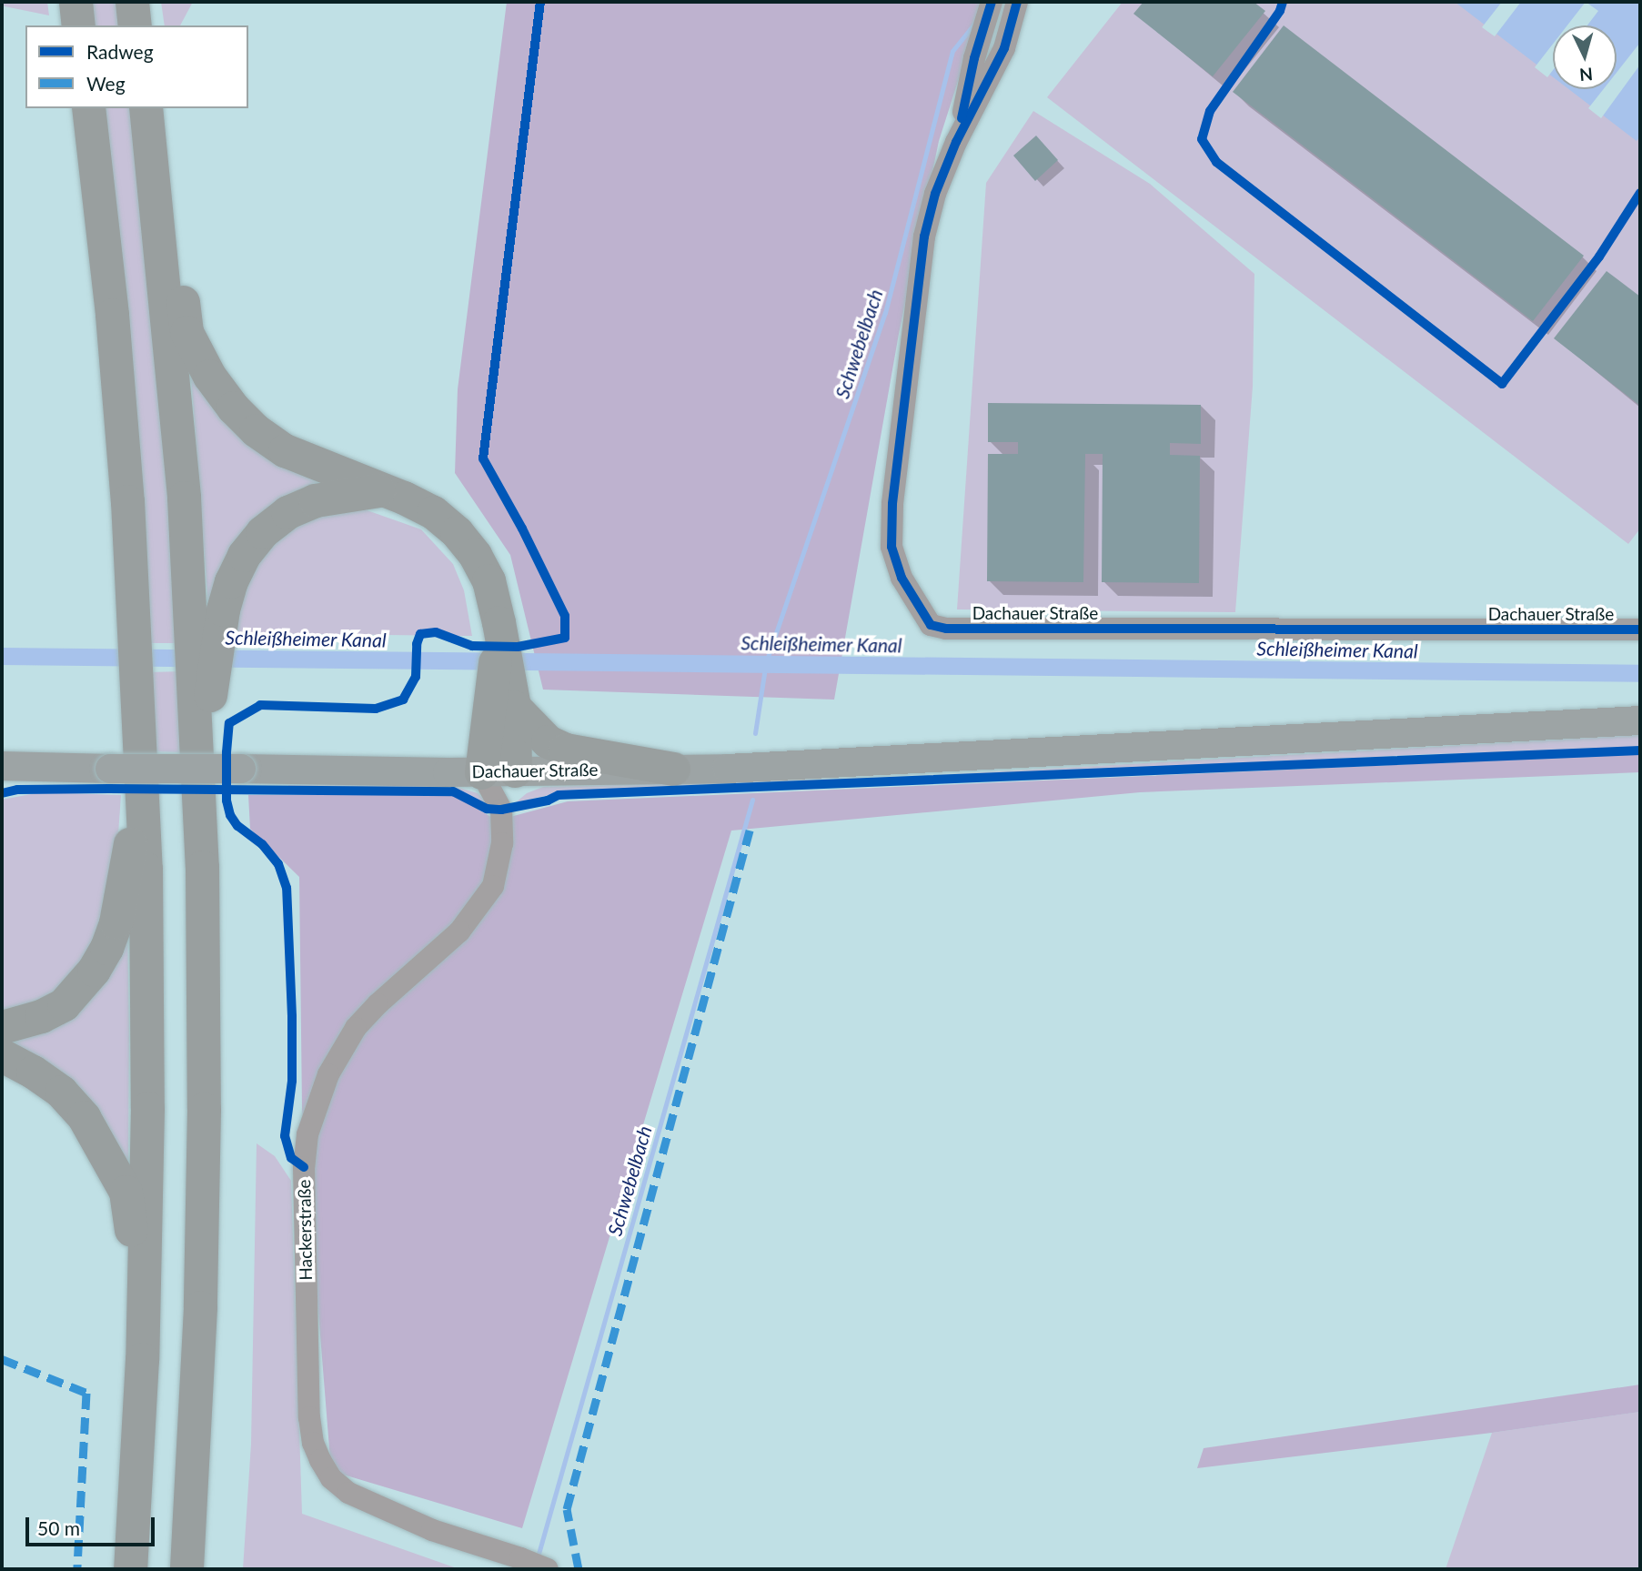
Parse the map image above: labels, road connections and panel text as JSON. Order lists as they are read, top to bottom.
{
  "streets": {
    "main road": ["Dachauer Straße"],
    "street": ["Hackerstraße"]
  },
  "crossings": [
    ["Dachauer Straße", "Hackerstraße"]
  ],
  "water": ["Schwebelbach", "Schleißheimer Kanal"],
  "legend": ["Radweg", "Weg"],
  "scale_bar": "50 m",
  "north": "bottom"
}
